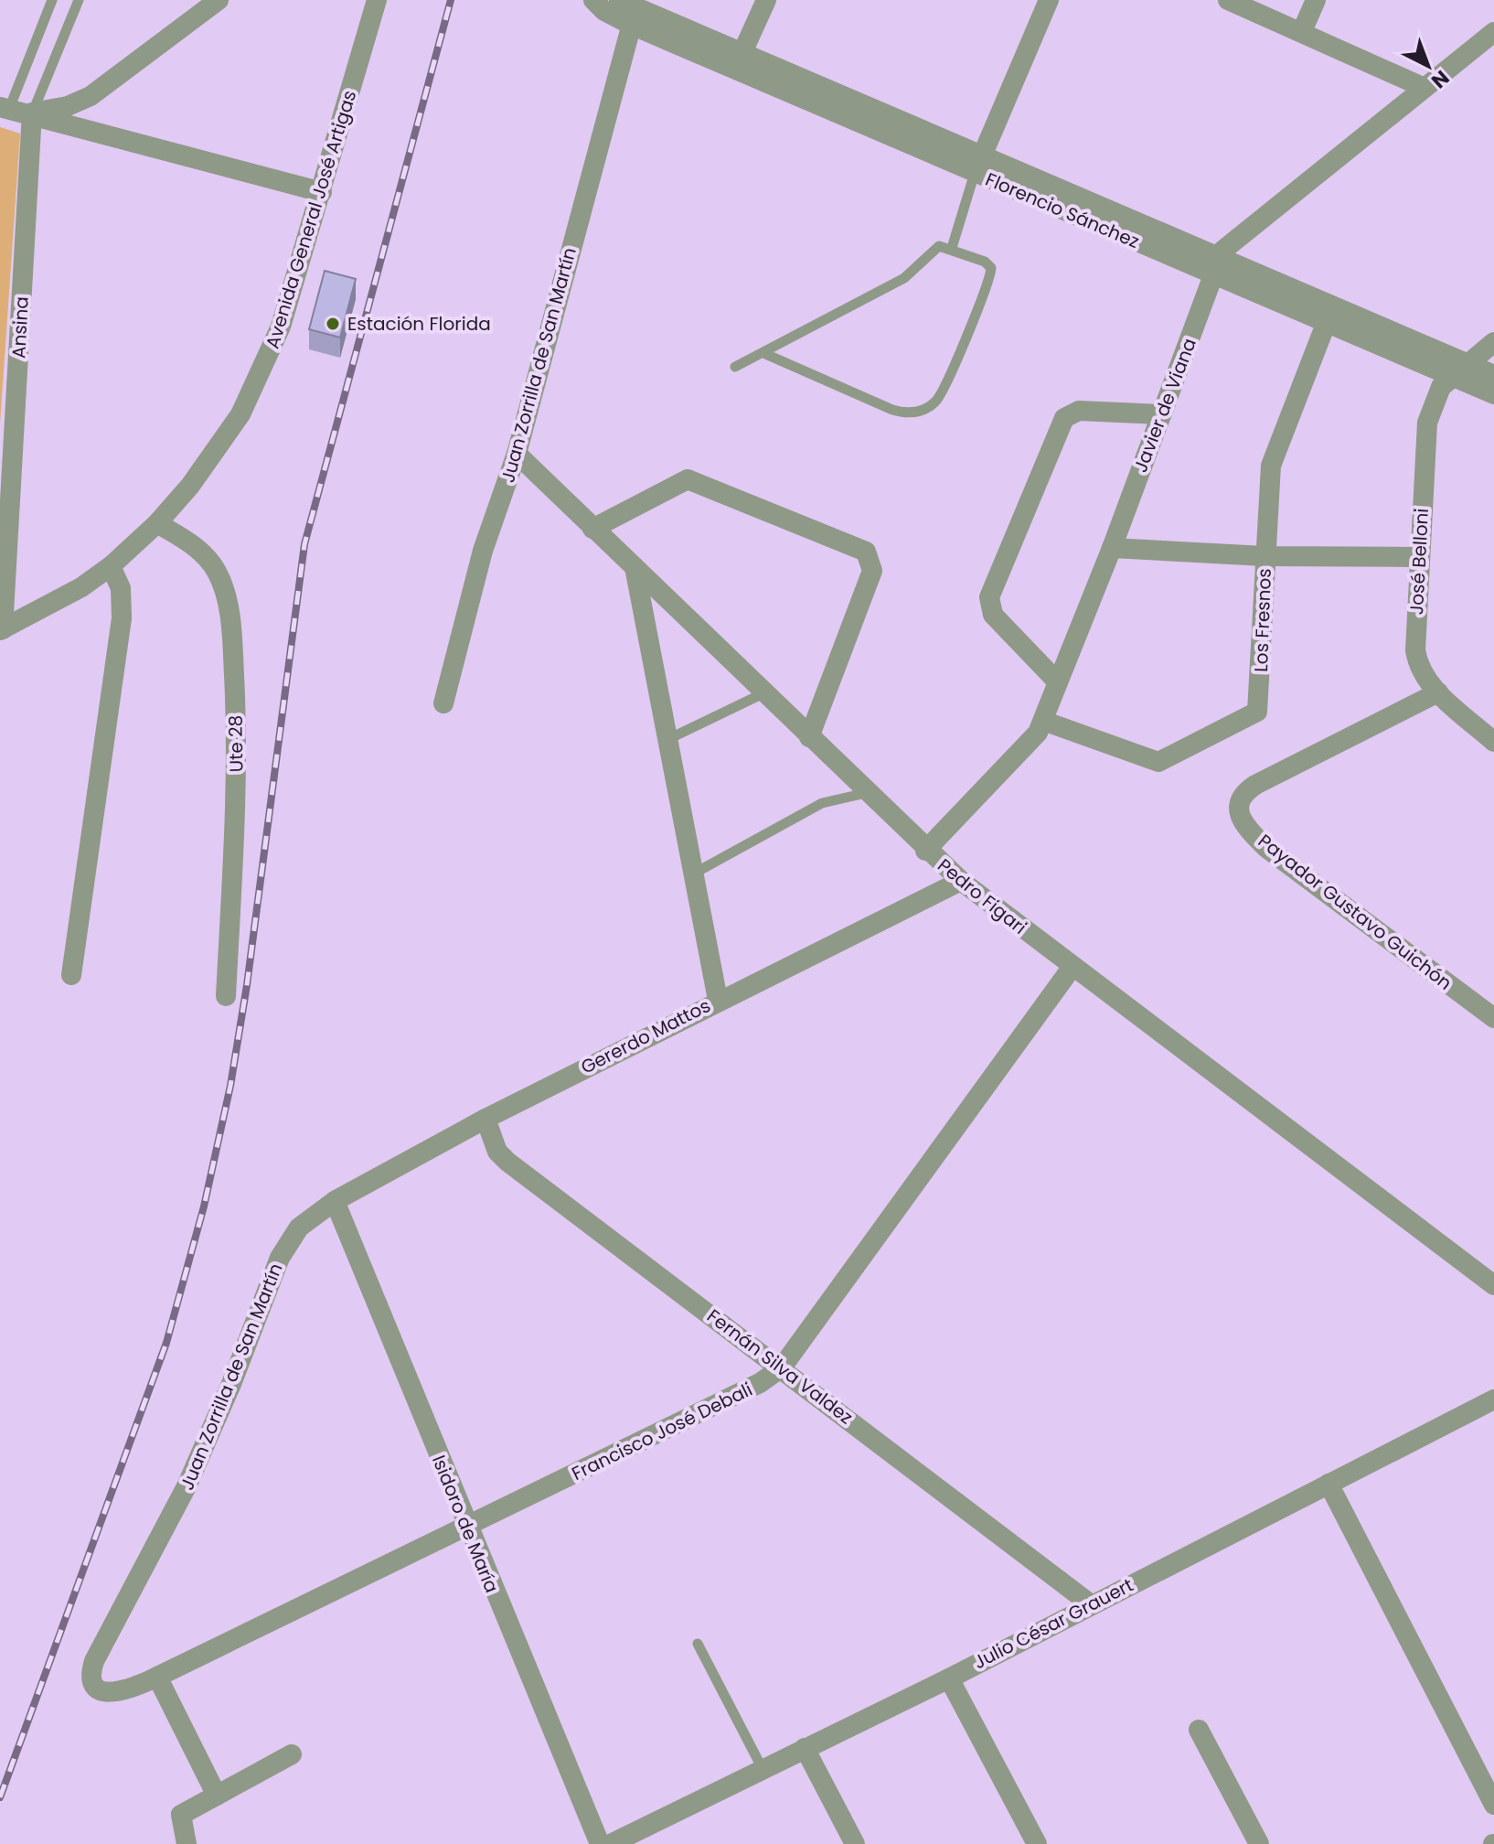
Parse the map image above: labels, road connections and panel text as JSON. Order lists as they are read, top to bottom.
{
  "streets": {
    "street": [
      "Florencio Sánchez",
      "Avenida General José Artigas",
      "Ansina",
      "Juan Zorrilla de San Martín",
      "Javier de Viana",
      "José Belloni",
      "Los Fresnos",
      "Ute 28",
      "Pedro Figari",
      "Payador Gustavo Guichón",
      "Gererdo Mattos",
      "Fernán Silva Valdez",
      "Francisco José Debali",
      "Isidoro de María",
      "Julio César Grauert"
    ]
  },
  "crossings": [
    ["Florencio Sánchez", "Juan Zorrilla de San Martín"],
    ["Florencio Sánchez", "Javier de Viana"],
    ["Florencio Sánchez", "José Belloni"],
    ["Florencio Sánchez", "Los Fresnos"],
    ["Avenida General José Artigas", "Ansina"],
    ["Avenida General José Artigas", "Ute 28"],
    ["Juan Zorrilla de San Martín", "Pedro Figari"],
    ["Juan Zorrilla de San Martín", "Gererdo Mattos"],
    ["Juan Zorrilla de San Martín", "Francisco José Debali"],
    ["Juan Zorrilla de San Martín", "Isidoro de María"],
    ["Javier de Viana", "Los Fresnos"],
    ["Javier de Viana", "Pedro Figari"],
    ["José Belloni", "Payador Gustavo Guichón"],
    ["Pedro Figari", "Gererdo Mattos"],
    ["Pedro Figari", "Francisco José Debali"],
    ["Gererdo Mattos", "Fernán Silva Valdez"],
    ["Gererdo Mattos", "Isidoro de María"],
    ["Fernán Silva Valdez", "Francisco José Debali"],
    ["Fernán Silva Valdez", "Julio César Grauert"],
    ["Francisco José Debali", "Isidoro de María"],
    ["Isidoro de María", "Julio César Grauert"]
  ],
  "places": ["Estación Florida"],
  "north": "bottom right"
}
